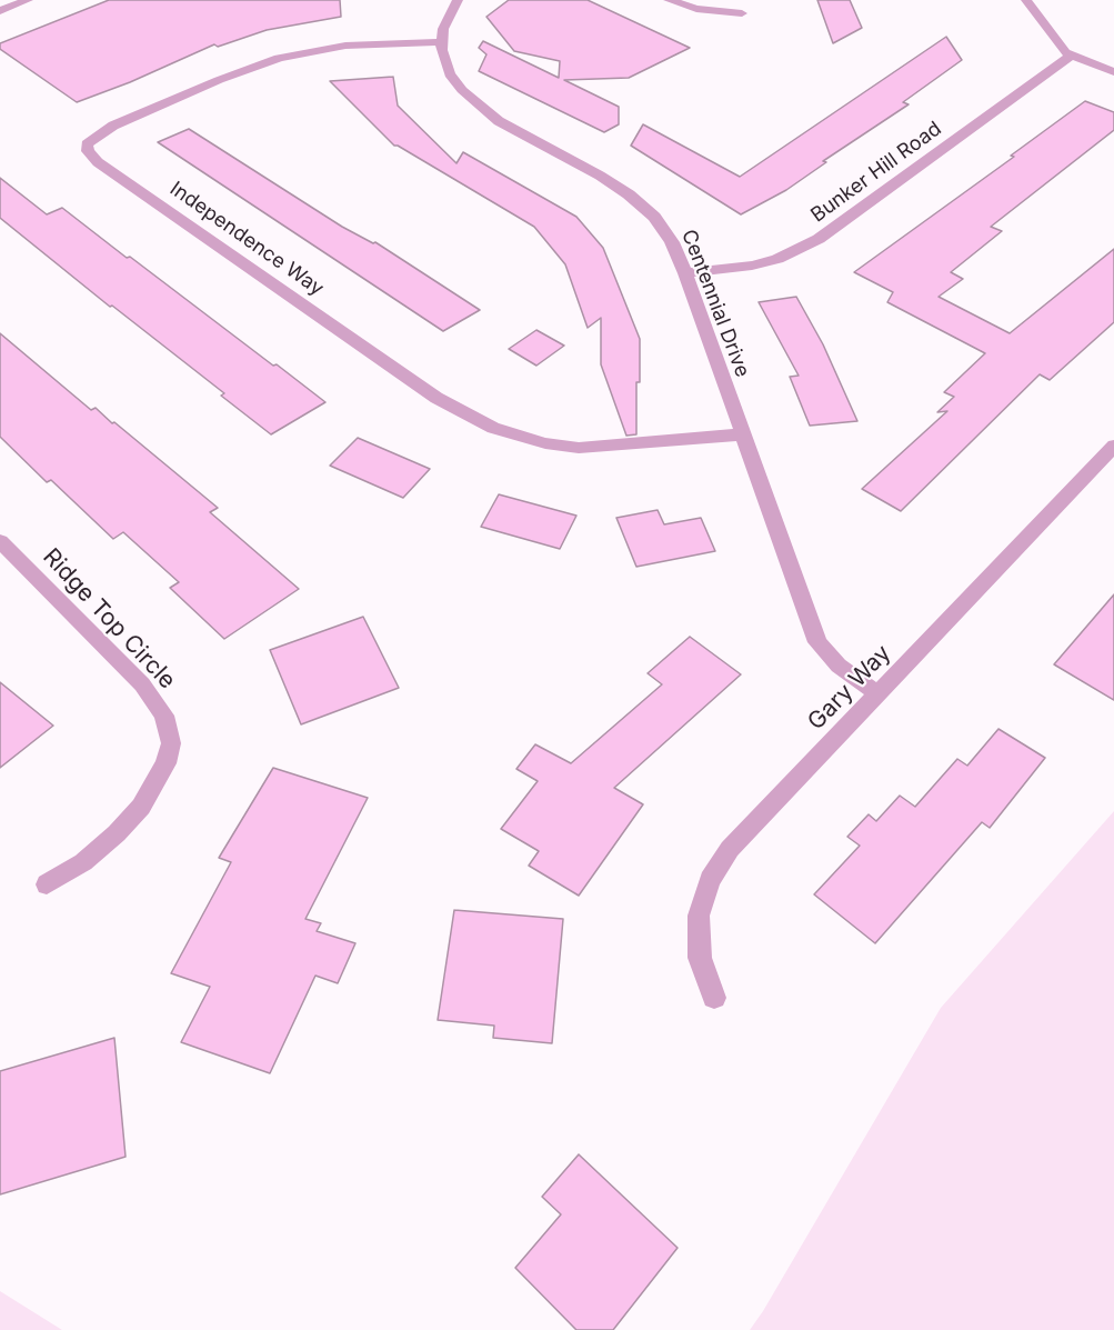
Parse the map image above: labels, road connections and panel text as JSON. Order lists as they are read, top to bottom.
{
  "streets": {
    "street": [
      "Bunker Hill Road",
      "Independence Way",
      "Centennial Drive",
      "Ridge Top Circle",
      "Gary Way"
    ]
  },
  "crossings": [
    ["Bunker Hill Road", "Centennial Drive"],
    ["Independence Way", "Centennial Drive"],
    ["Centennial Drive", "Gary Way"]
  ]
}
